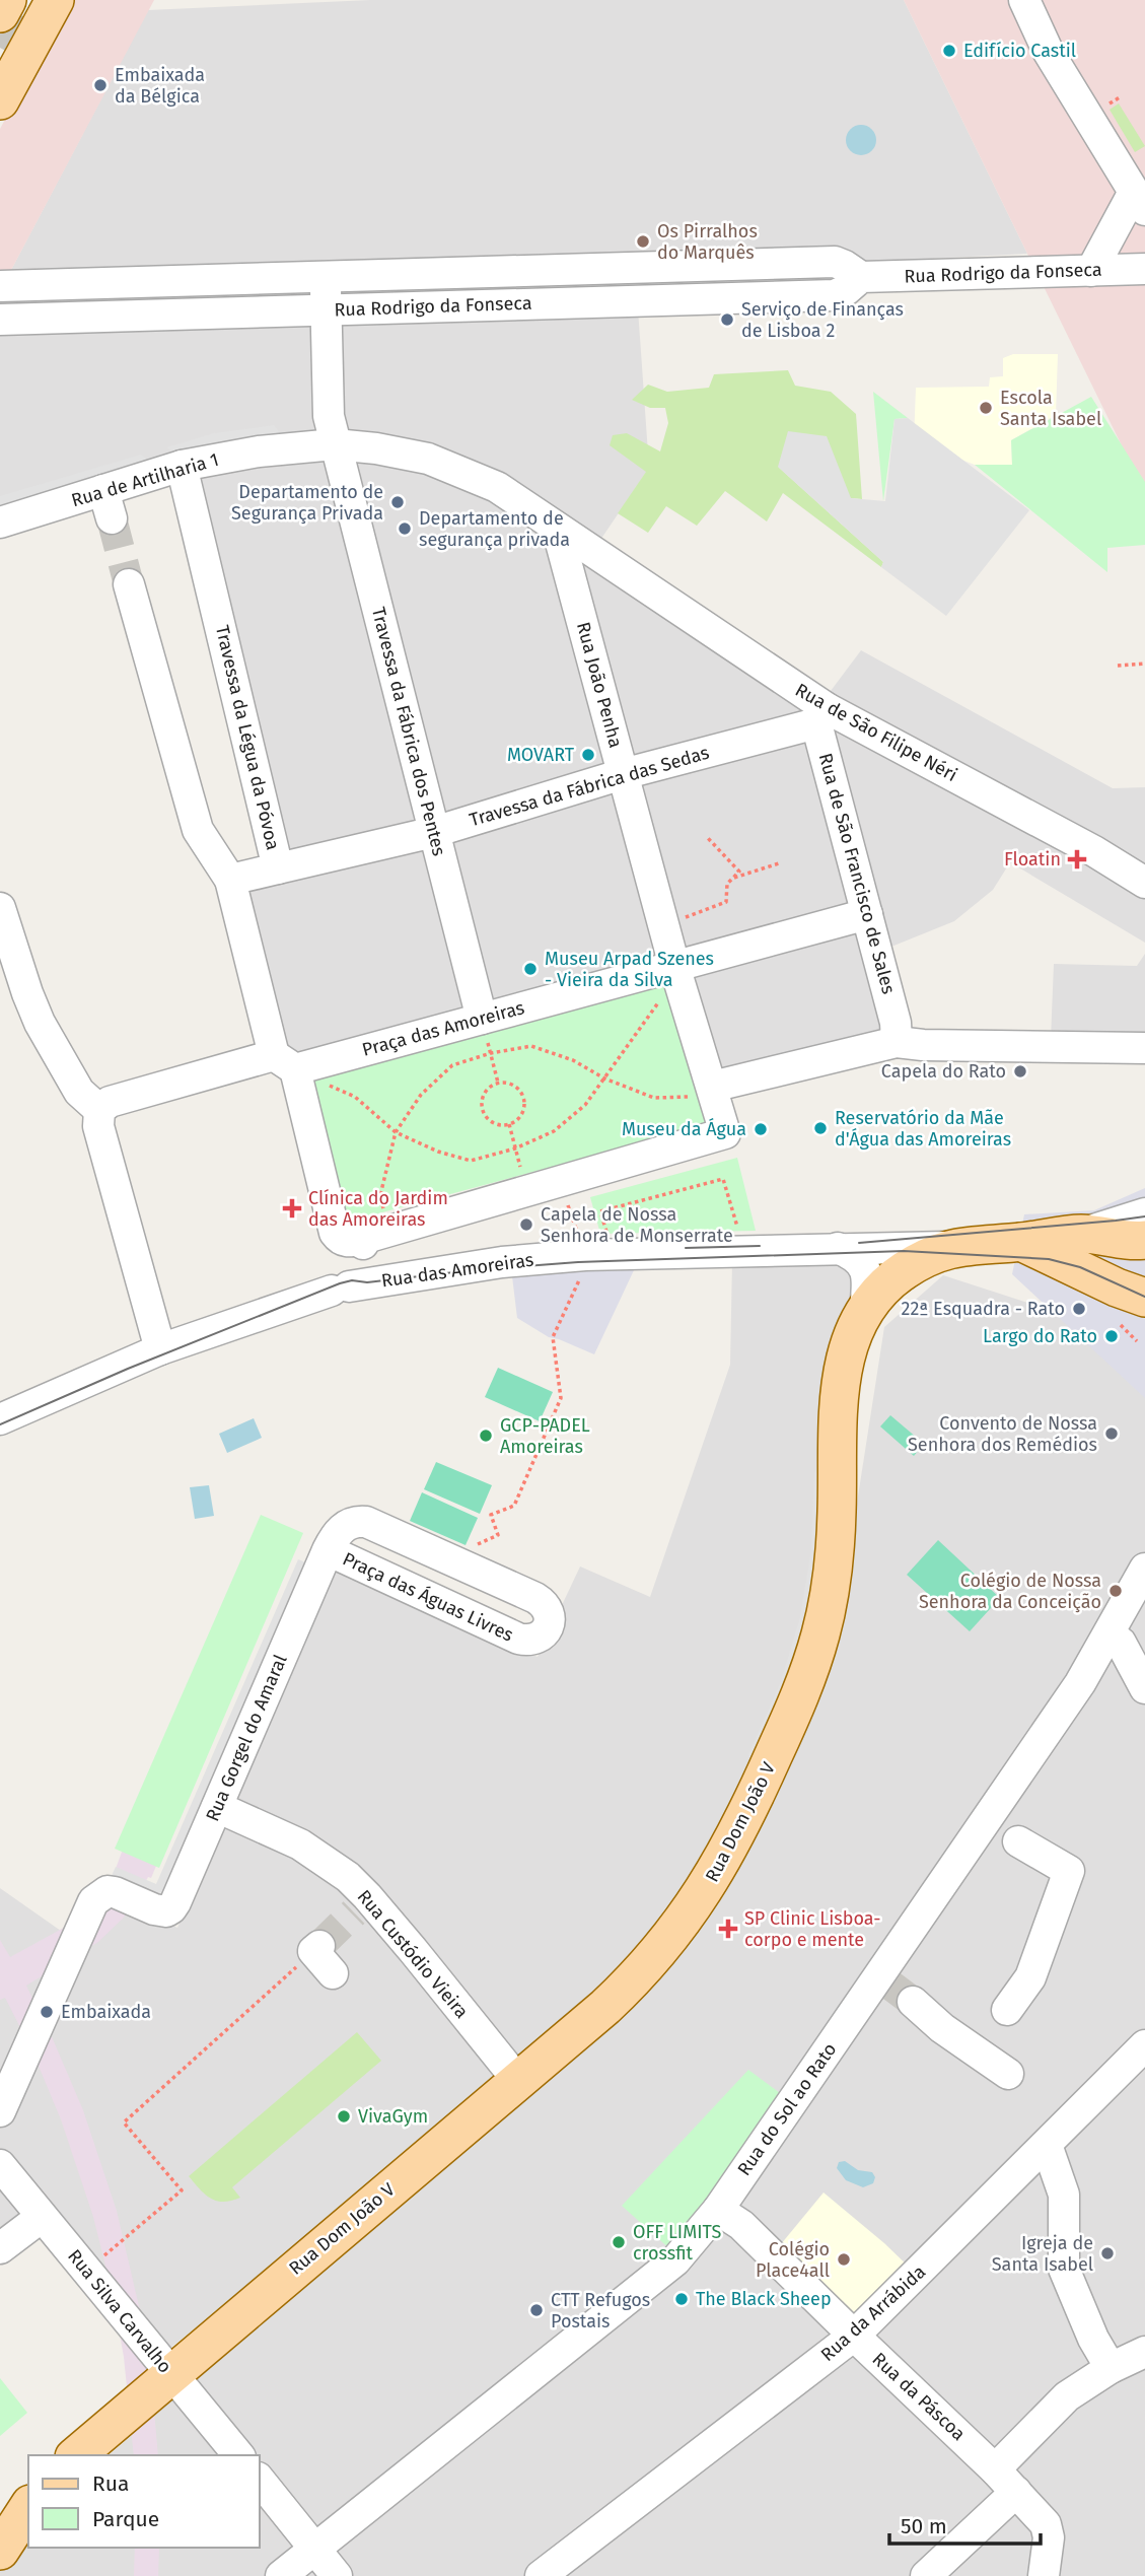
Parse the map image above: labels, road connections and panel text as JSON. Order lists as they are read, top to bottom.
{
  "streets": {
    "main road": ["Rua Dom João V"],
    "street": [
      "Rua Rodrigo da Fonseca",
      "Rua de Artilharia 1",
      "Rua João Penha",
      "Travessa da Fábrica dos Pentes",
      "Rua de São Filipe Néri",
      "Travessa da Légua da Póvoa",
      "Travessa da Fábrica das Sedas",
      "Rua de São Francisco de Sales",
      "Praça das Amoreiras",
      "Rua das Amoreiras",
      "Praça das Águas Livres",
      "Rua Gorgel do Amaral",
      "Rua Custódio Vieira",
      "Rua do Sol ao Rato",
      "Rua Silva Carvalho",
      "Rua da Arrábida",
      "Rua da Páscoa"
    ]
  },
  "crossings": [
    ["Rua Rodrigo da Fonseca", "Travessa da Fábrica dos Pentes"],
    ["Rua de Artilharia 1", "Rua João Penha"],
    ["Rua de Artilharia 1", "Travessa da Fábrica dos Pentes"],
    ["Rua de Artilharia 1", "Rua de São Filipe Néri"],
    ["Rua de Artilharia 1", "Travessa da Légua da Póvoa"],
    ["Rua João Penha", "Rua de São Filipe Néri"],
    ["Rua João Penha", "Travessa da Fábrica das Sedas"],
    ["Rua João Penha", "Praça das Amoreiras"],
    ["Travessa da Fábrica dos Pentes", "Travessa da Fábrica das Sedas"],
    ["Travessa da Fábrica dos Pentes", "Praça das Amoreiras"],
    ["Rua de São Filipe Néri", "Travessa da Fábrica das Sedas"],
    ["Rua de São Filipe Néri", "Rua de São Francisco de Sales"],
    ["Travessa da Légua da Póvoa", "Travessa da Fábrica das Sedas"],
    ["Travessa da Fábrica das Sedas", "Rua de São Francisco de Sales"],
    ["Rua de São Francisco de Sales", "Praça das Amoreiras"],
    ["Rua das Amoreiras", "Rua Dom João V"],
    ["Praça das Águas Livres", "Rua Gorgel do Amaral"],
    ["Rua Gorgel do Amaral", "Rua Custódio Vieira"],
    ["Rua Dom João V", "Rua Custódio Vieira"],
    ["Rua Dom João V", "Rua Silva Carvalho"],
    ["Rua do Sol ao Rato", "Rua da Páscoa"],
    ["Rua da Arrábida", "Rua da Páscoa"]
  ],
  "places": {
    "other": [
      "Edifício Castil",
      "Embaixada da Bélgica",
      "Os Pirralhos do Marquês",
      "Serviço de Finanças de Lisboa 2",
      "Escola Santa Isabel",
      "Departamento de Segurança Privada",
      "Departamento de segurança privada",
      "MOVART",
      "Museu Arpad Szenes - Vieira da Silva",
      "Capela do Rato",
      "Reservatório da Mãe d'Água das Amoreiras",
      "Museu da Água",
      "Capela de Nossa Senhora de Monserrate",
      "22ª Esquadra - Rato",
      "Largo do Rato",
      "Convento de Nossa Senhora dos Remédios",
      "GCP-PADEL Amoreiras",
      "Colégio de Nossa Senhora da Conceição",
      "Embaixada",
      "VivaGym",
      "OFF LIMITS crossfit",
      "Igreja de Santa Isabel",
      "Colégio Place4all",
      "The Black Sheep",
      "CTT Refugos Postais"
    ],
    "health": ["Floatin", "Clínica do Jardim das Amoreiras", "SP Clinic Lisboa- corpo e mente"]
  },
  "legend": ["Rua", "Parque"],
  "scale_bar": "50 m"
}
